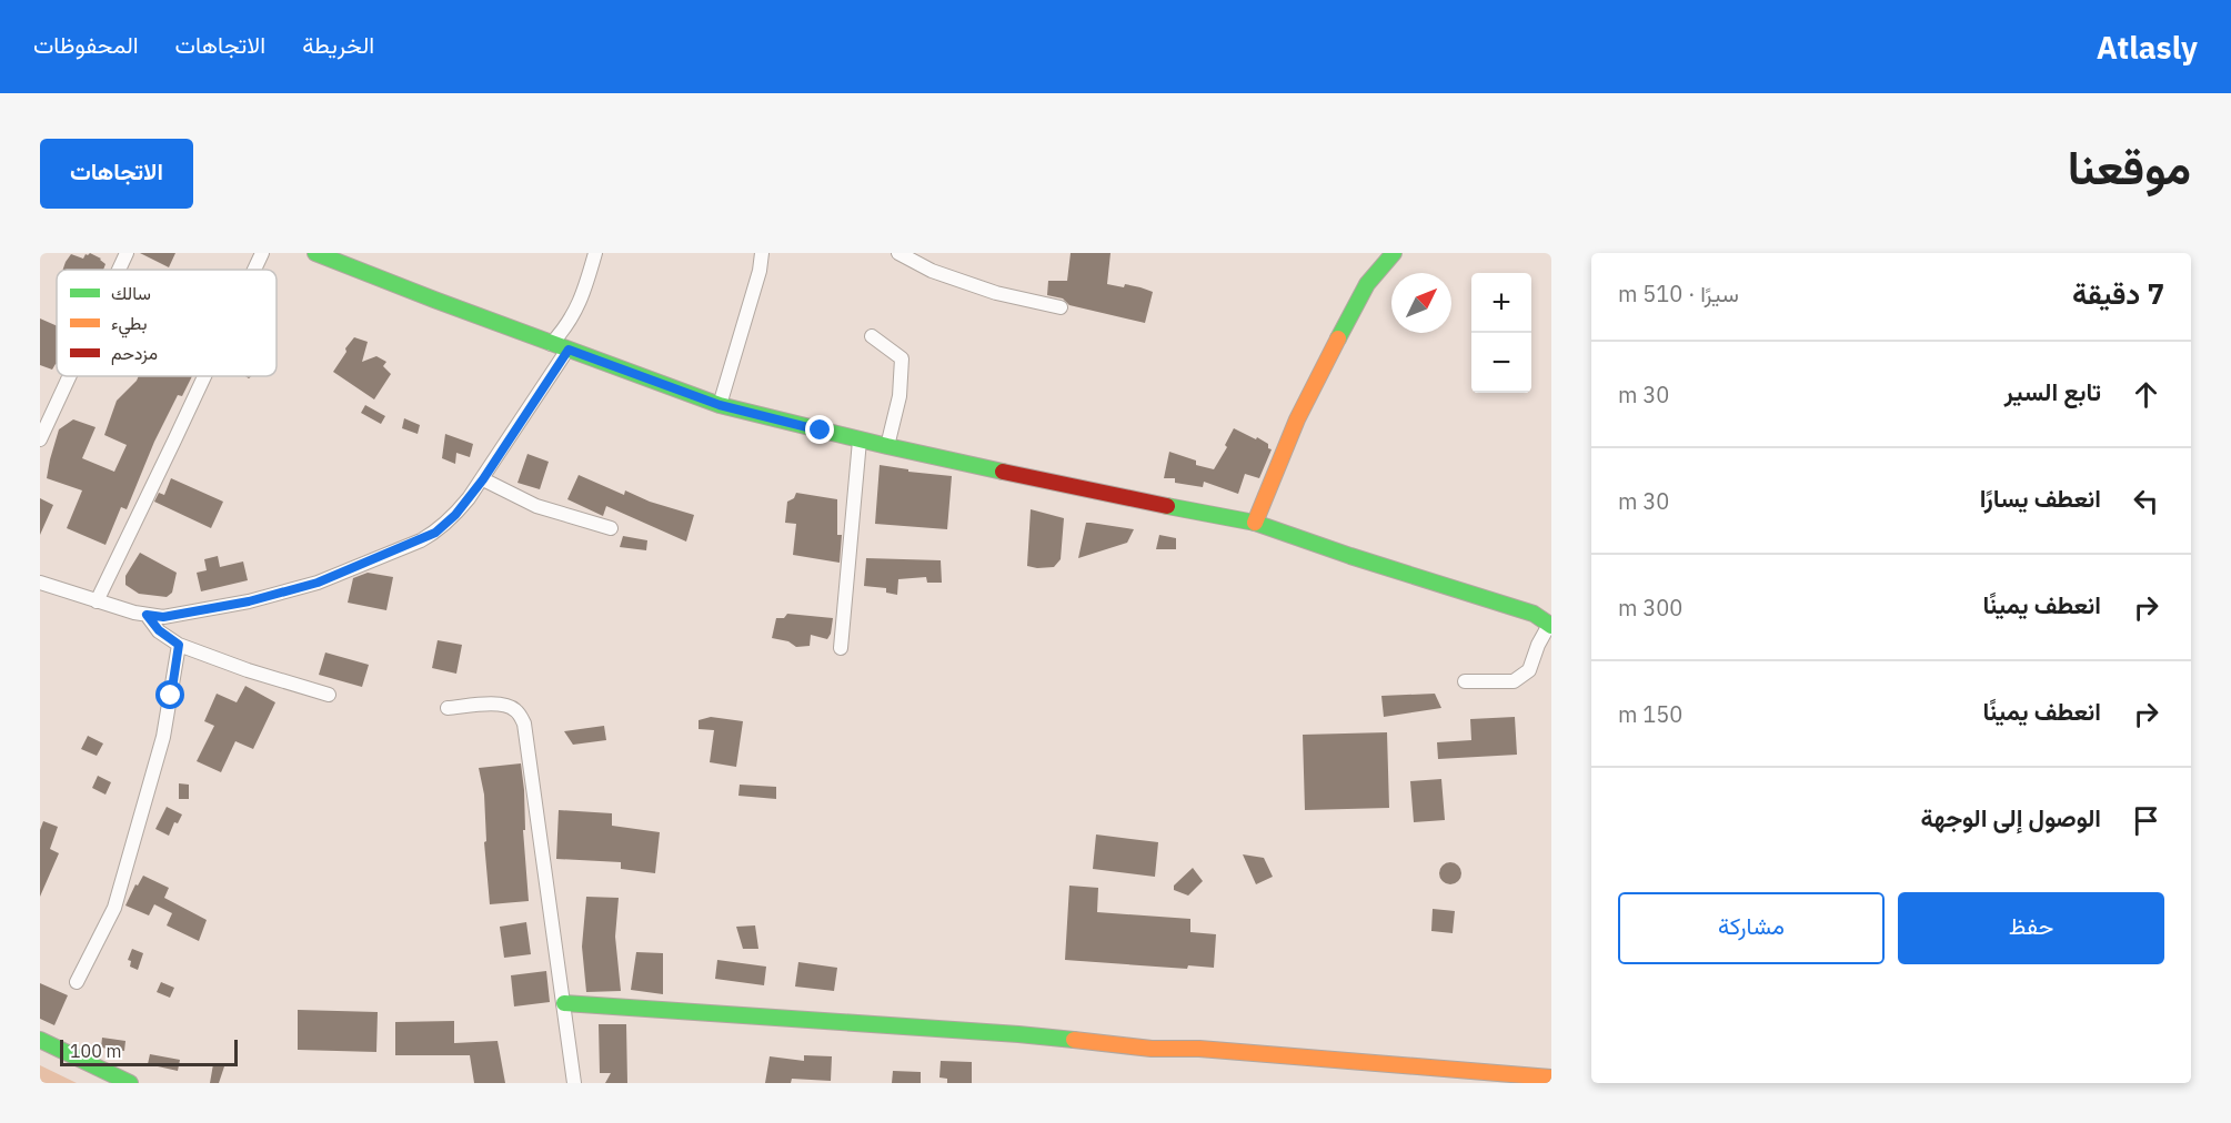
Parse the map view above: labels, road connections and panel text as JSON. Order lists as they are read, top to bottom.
{
  "legend": ["سالك", "بطيء", "مزدحم"],
  "scale_bar": "100 m",
  "north": "top right",
  "page": {
    "header": "Atlasly",
    "nav": ["الخريطة", "الاتجاهات", "المحفوظات"],
    "title": "موقعنا",
    "buttons": [
      "الاتجاهات",
      ["حفظ", "مشاركة"]
    ],
    "heading": ["7 دقيقة", "سيرًا · 510 m"],
    "map_buttons": ["+", "−"],
    "list": [
      ["تابع السير", "30 m"],
      ["انعطف يسارًا", "30 m"],
      ["انعطف يمينًا", "300 m"],
      ["انعطف يمينًا", "150 m"],
      "الوصول إلى الوجهة"
    ],
    "scale": "100 m"
  }
}
